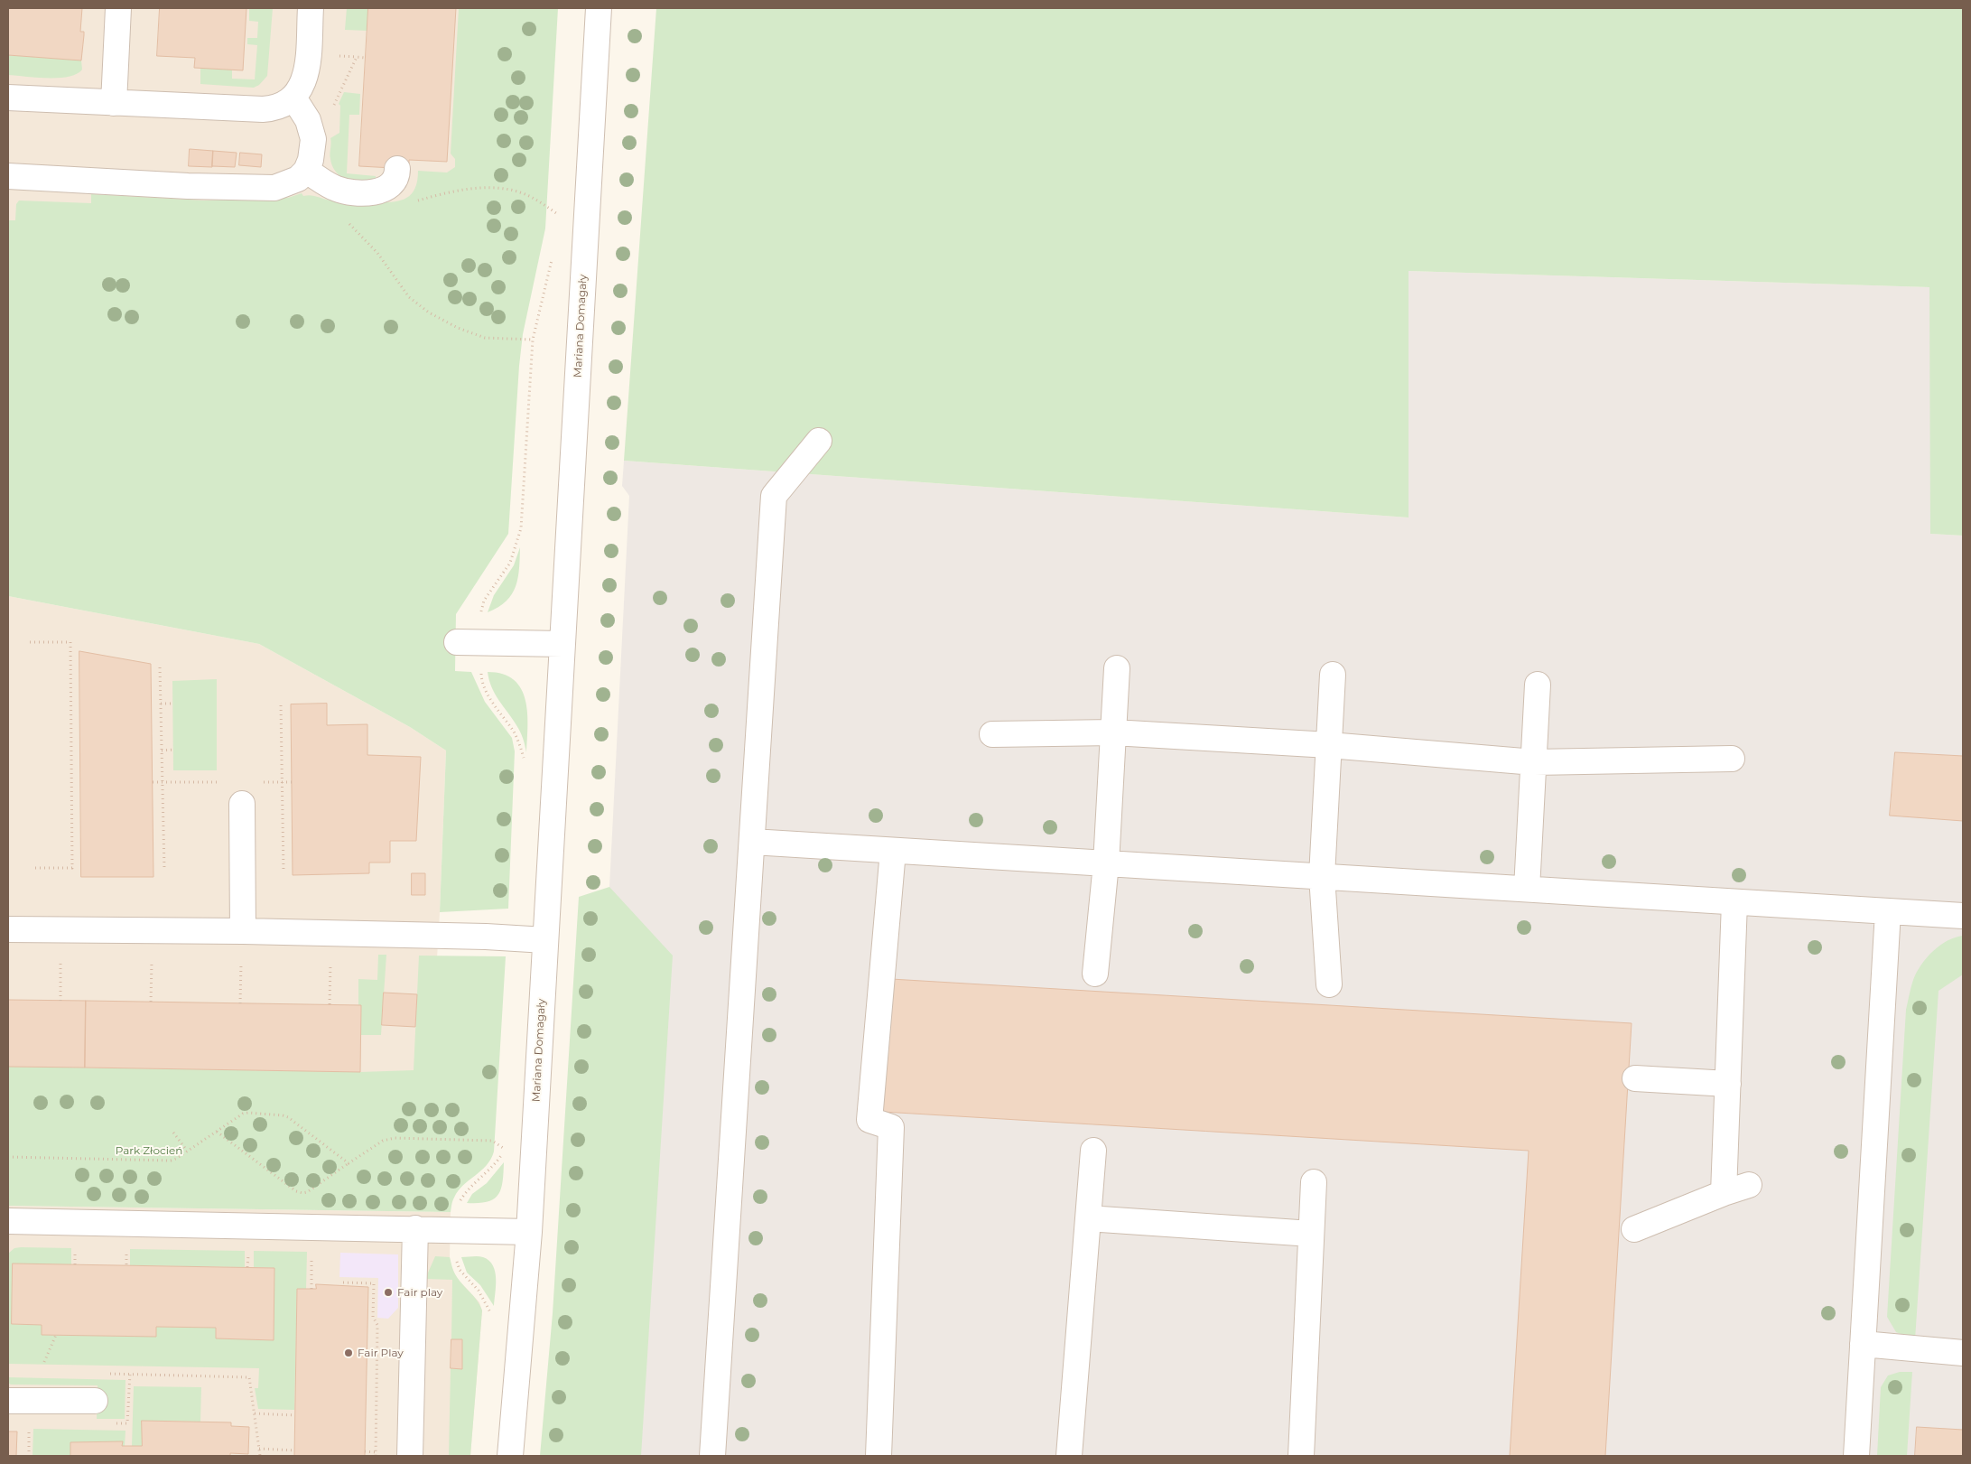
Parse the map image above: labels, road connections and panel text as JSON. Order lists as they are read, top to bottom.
{
  "streets": {
    "street": ["Mariana Domagały"]
  },
  "parks": ["Park Złocień"],
  "places": ["Fair play", "Fair Play"]
}
